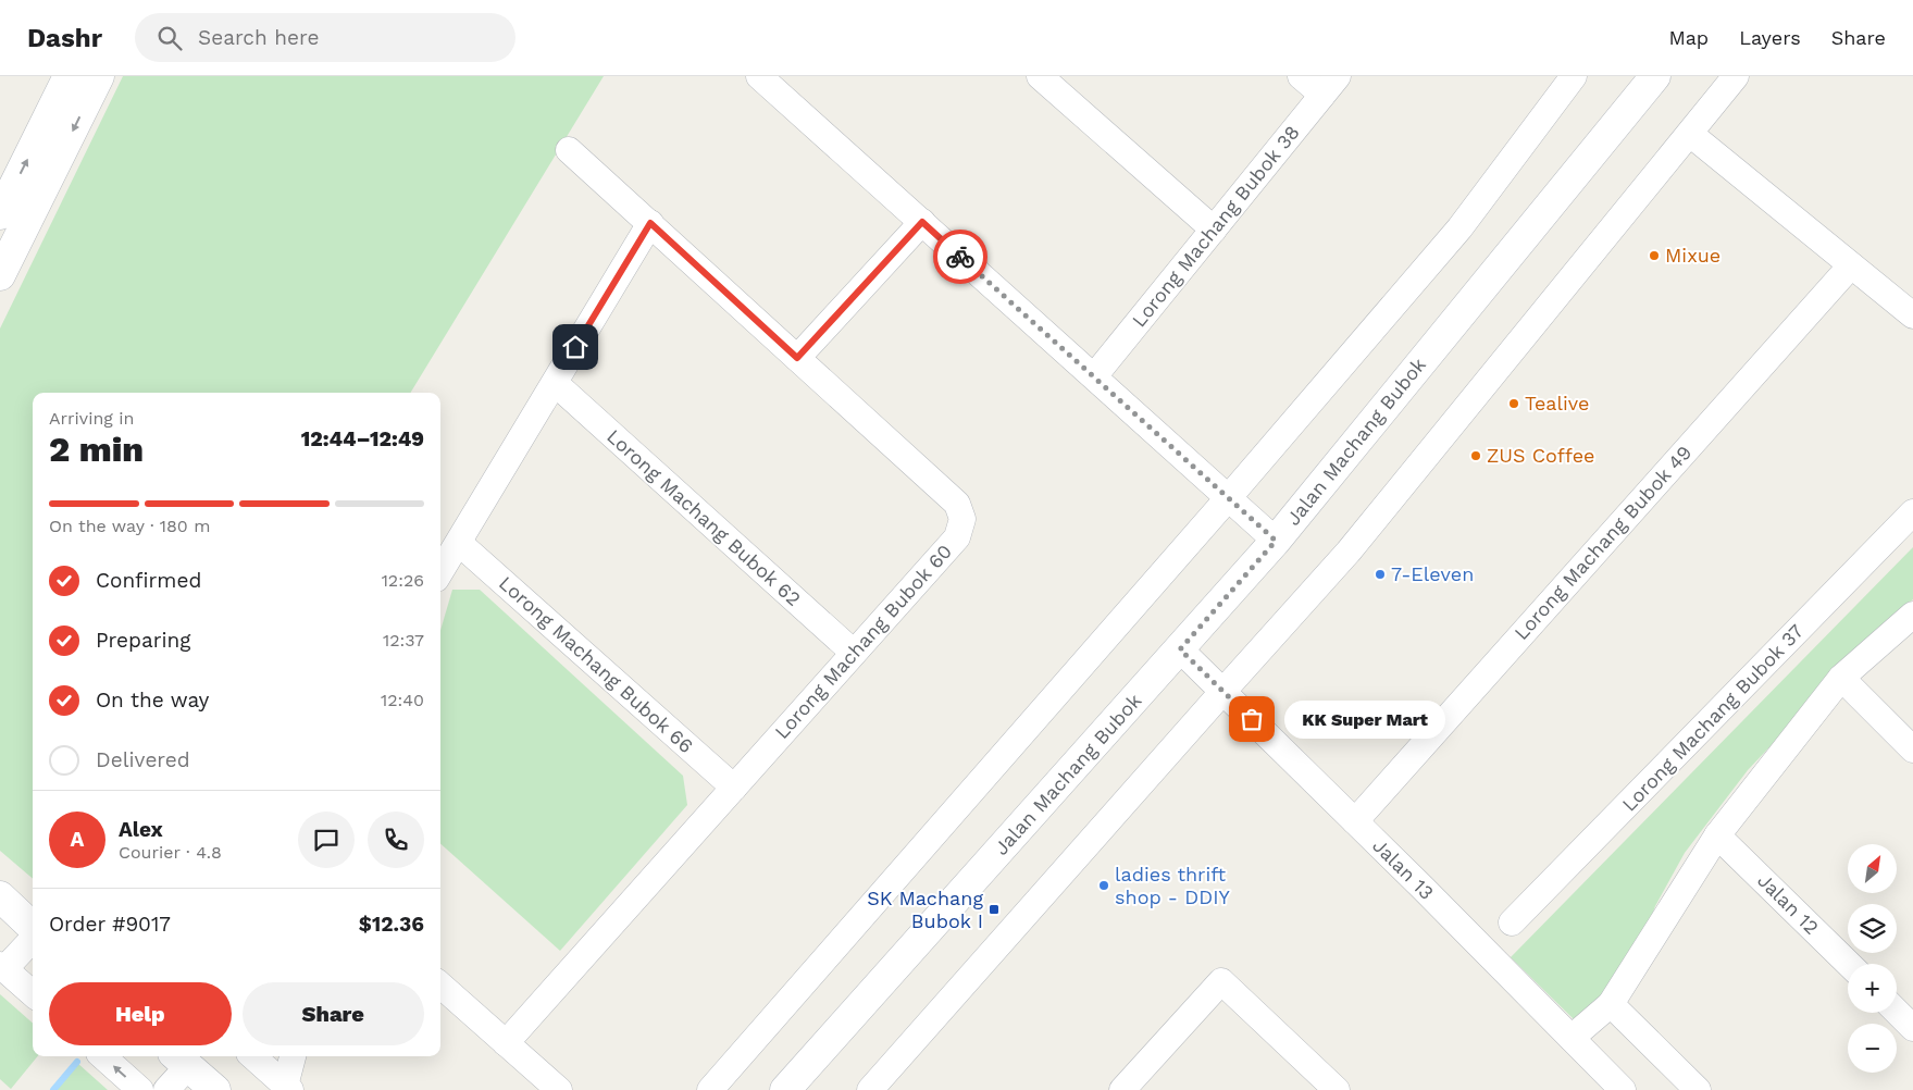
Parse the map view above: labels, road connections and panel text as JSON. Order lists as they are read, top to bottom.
{
  "streets": {
    "main road": ["Jalan Machang Bubok"],
    "street": [
      "Lorong Machang Bubok 38",
      "Lorong Machang Bubok 62",
      "Lorong Machang Bubok 49",
      "Lorong Machang Bubok 60",
      "Lorong Machang Bubok 66",
      "Lorong Machang Bubok 37",
      "Jalan 13",
      "Jalan 12"
    ]
  },
  "crossings": [
    ["Jalan Machang Bubok", "Jalan 13"],
    ["Lorong Machang Bubok 62", "Lorong Machang Bubok 60"],
    ["Lorong Machang Bubok 49", "Jalan 13"],
    ["Lorong Machang Bubok 60", "Lorong Machang Bubok 66"]
  ],
  "places": {
    "other": [
      "Mixue",
      "Tealive",
      "ZUS Coffee",
      "7-Eleven",
      "KK Super Mart",
      "ladies thrift shop - DDIY"
    ],
    "transit": ["SK Machang Bubok I"]
  },
  "north": "top right",
  "page": {
    "header": "Dashr",
    "search": "Search here",
    "nav": ["Map", "Layers", "Share"],
    "heading": ["2 min", "Arriving in", "12:44–12:49"],
    "panel": [
      "Alex",
      "Courier · 4.8",
      "Order #9017",
      "$12.36"
    ],
    "bar": "On the way · 180 m",
    "list": [
      ["Confirmed", "12:26"],
      ["Preparing", "12:37"],
      ["On the way", "12:40"],
      "Delivered"
    ],
    "bubble": "KK Super Mart",
    "round": "A",
    "map_buttons": ["+", "−"],
    "buttons": ["Help", "Share"]
  }
}
